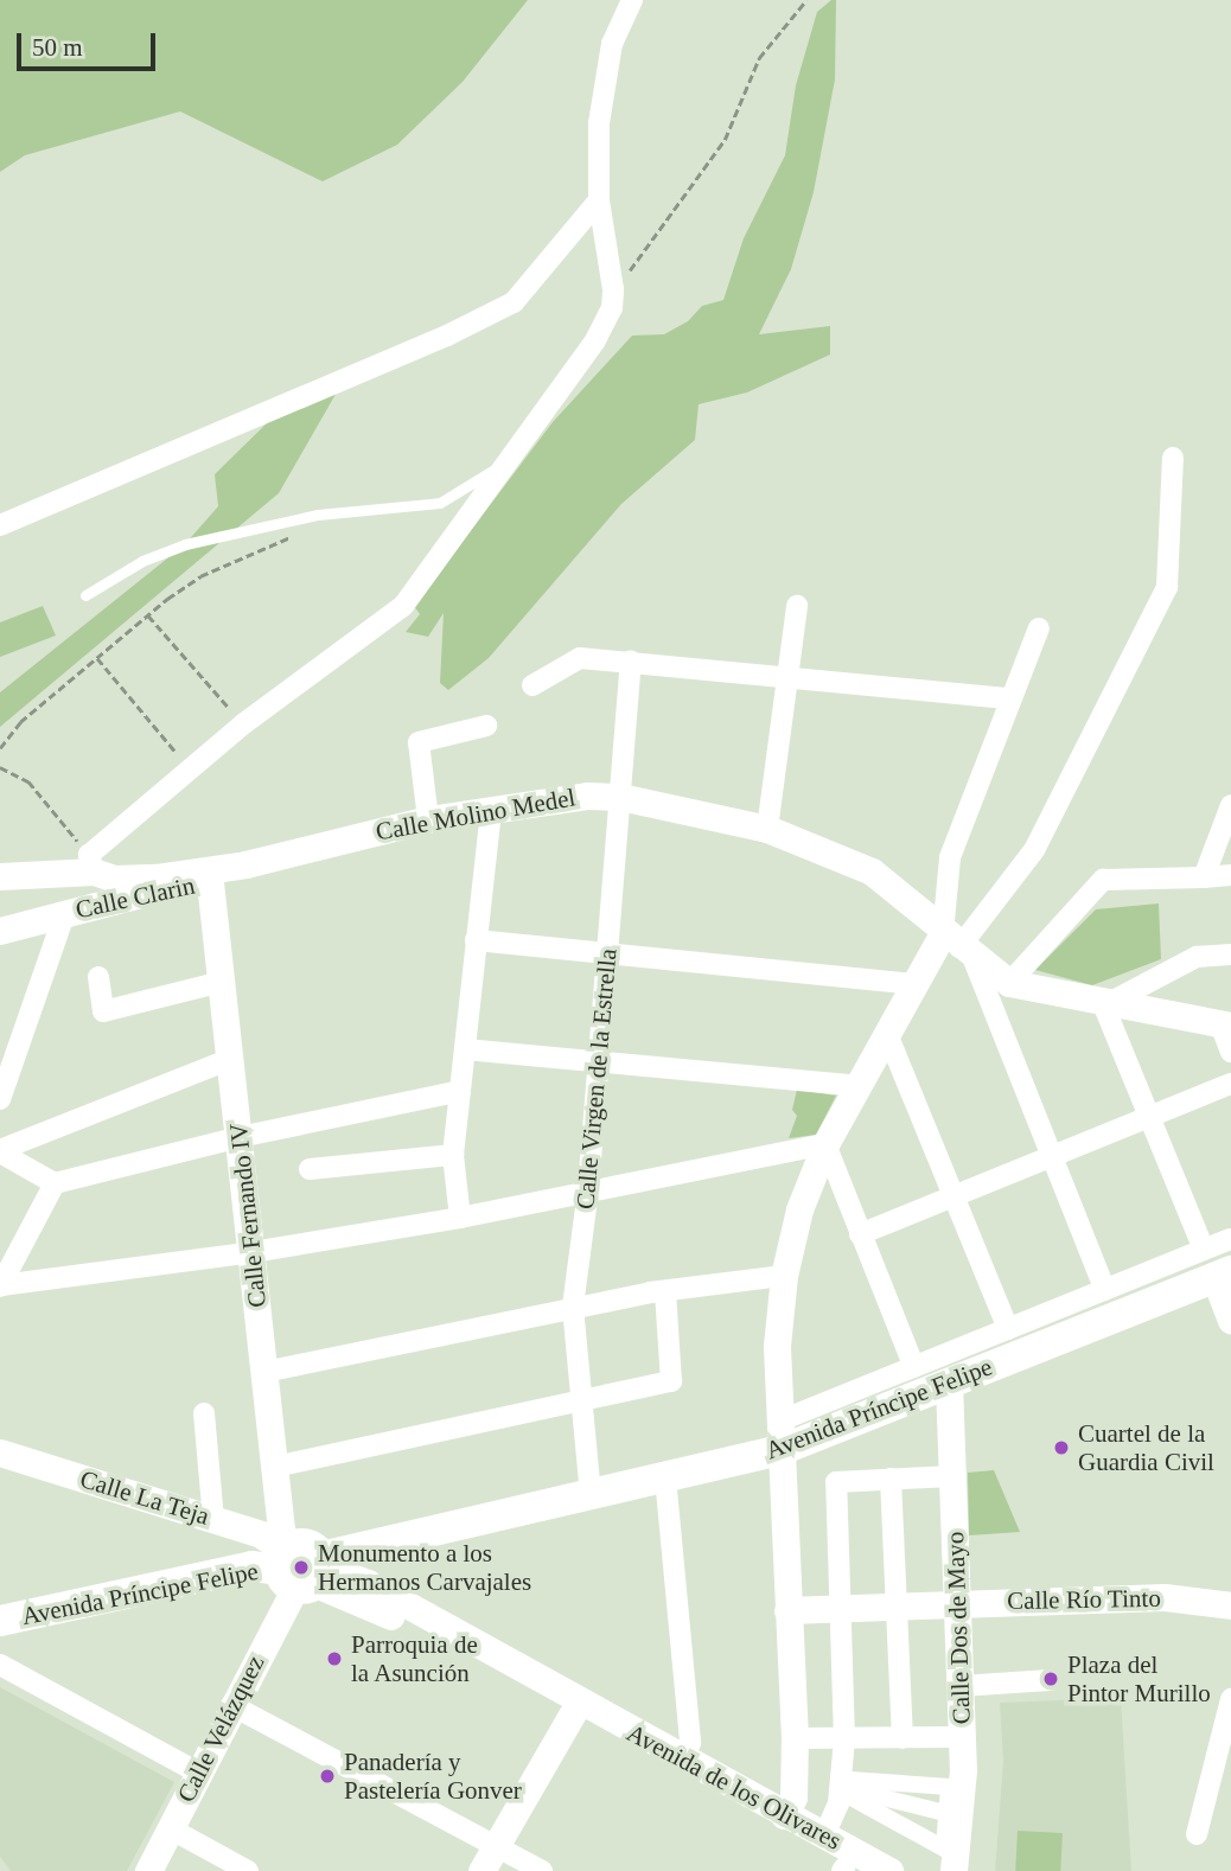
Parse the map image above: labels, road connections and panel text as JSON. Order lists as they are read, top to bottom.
{
  "streets": {
    "main road": ["Avenida Príncipe Felipe"],
    "street": [
      "Calle Molino Medel",
      "Calle Clarin",
      "Calle Virgen de la Estrella",
      "Calle Fernando IV",
      "Calle La Teja",
      "Calle Río Tinto",
      "Calle Dos de Mayo",
      "Calle Velázquez",
      "Avenida de los Olivares"
    ]
  },
  "crossings": [
    ["Calle Molino Medel", "Calle Clarin"],
    ["Calle Molino Medel", "Calle Virgen de la Estrella"],
    ["Calle Clarin", "Calle Fernando IV"],
    ["Calle Virgen de la Estrella", "Avenida Príncipe Felipe"],
    ["Calle Fernando IV", "Avenida Príncipe Felipe"],
    ["Calle Fernando IV", "Calle La Teja"],
    ["Calle Fernando IV", "Calle Velázquez"],
    ["Calle Fernando IV", "Avenida de los Olivares"],
    ["Avenida Príncipe Felipe", "Calle La Teja"],
    ["Avenida Príncipe Felipe", "Calle Dos de Mayo"],
    ["Avenida Príncipe Felipe", "Calle Velázquez"],
    ["Avenida Príncipe Felipe", "Avenida de los Olivares"],
    ["Calle La Teja", "Calle Velázquez"],
    ["Calle La Teja", "Avenida de los Olivares"],
    ["Calle Río Tinto", "Calle Dos de Mayo"],
    ["Calle Velázquez", "Avenida de los Olivares"]
  ],
  "places": [
    "Cuartel de la Guardia Civil",
    "Monumento a los Hermanos Carvajales",
    "Parroquia de la Asunción",
    "Plaza del Pintor Murillo",
    "Panadería y Pastelería Gonver"
  ],
  "scale_bar": "50 m"
}
